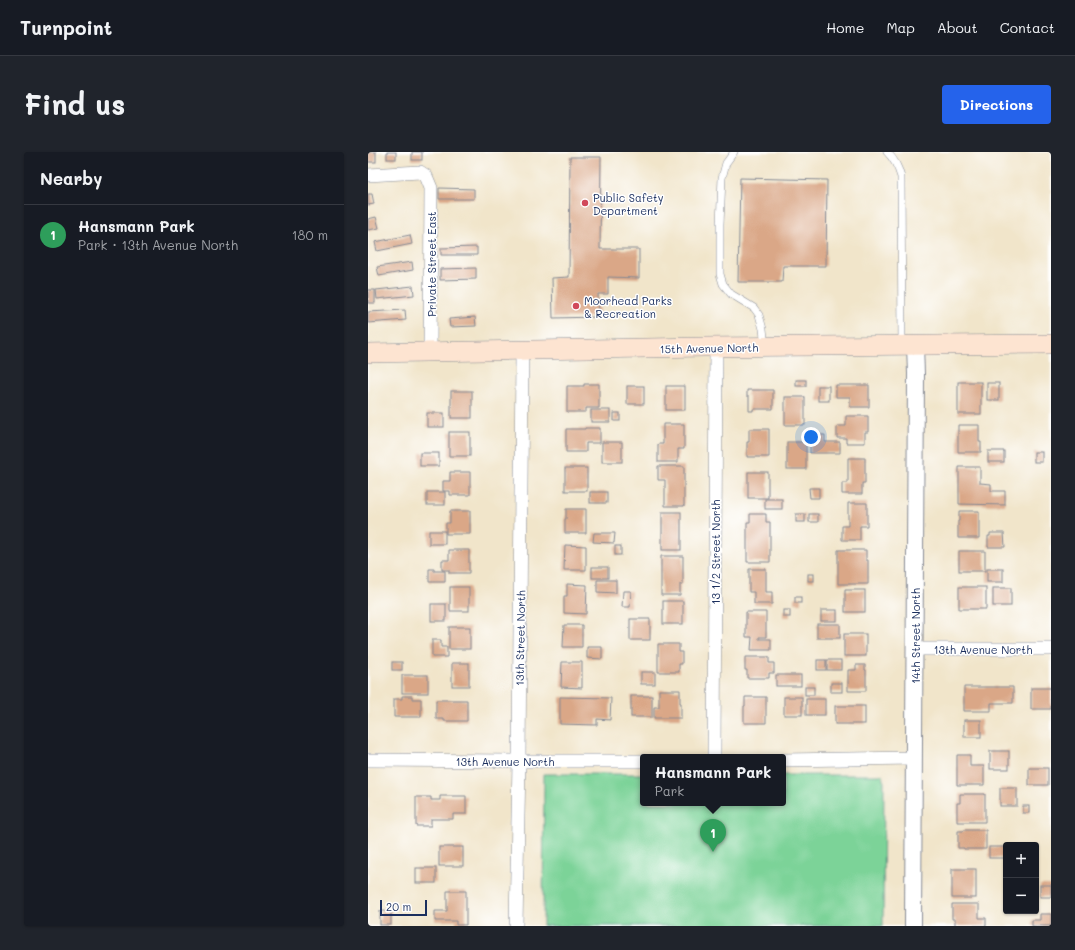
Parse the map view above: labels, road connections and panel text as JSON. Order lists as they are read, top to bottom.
{
  "streets": {
    "main road": ["15th Avenue North"],
    "street": [
      "Private Street East",
      "13 1/2 Street North",
      "14th Street North",
      "13th Street North",
      "13th Avenue North"
    ]
  },
  "crossings": [
    ["Private Street East", "15th Avenue North"],
    ["15th Avenue North", "13 1/2 Street North"],
    ["15th Avenue North", "14th Street North"],
    ["15th Avenue North", "13th Street North"],
    ["14th Street North", "13th Avenue North"],
    ["13th Street North", "13th Avenue North"]
  ],
  "places": ["Public Safety Department", "Moorhead Parks & Recreation"],
  "scale_bar": "20 m",
  "page": {
    "header": "Turnpoint",
    "nav": [
      "Home",
      "Map",
      "About",
      "Contact"
    ],
    "buttons": "Directions",
    "title": "Find us",
    "heading": "Nearby",
    "list": [
      {
        "mark": "1",
        "name": "Hansmann Park",
        "note": "Park · 13th Avenue North",
        "value": "180 m"
      }
    ],
    "popup": ["Hansmann Park", "Park"],
    "pins": "1",
    "map_buttons": ["+", "−"],
    "scale": "20 m"
  }
}
